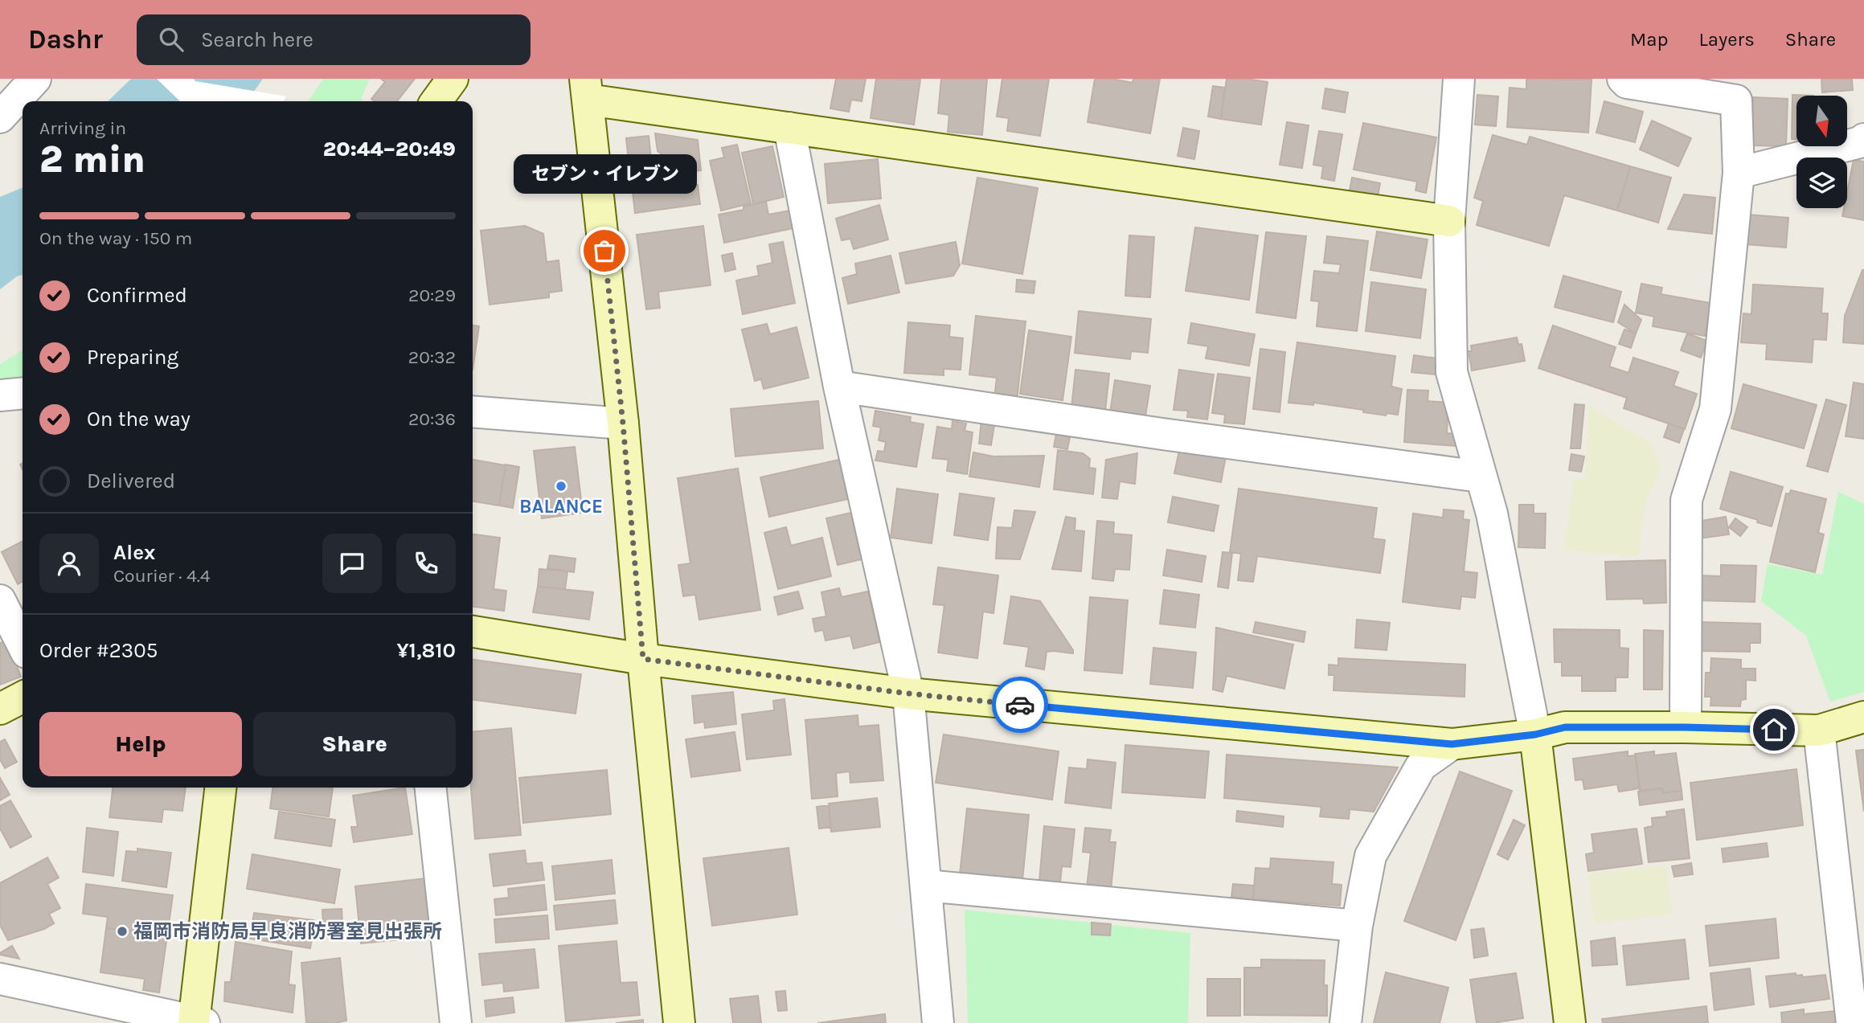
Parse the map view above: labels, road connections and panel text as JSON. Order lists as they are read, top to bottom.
{
  "places": ["セブン・イレブン", "BALANCE", "福岡市消防局早良消防署室見出張所"],
  "north": "bottom",
  "page": {
    "header": "Dashr",
    "search": "Search here",
    "nav": ["Map", "Layers", "Share"],
    "heading": ["2 min", "Arriving in", "20:44–20:49"],
    "panel": [
      "Alex",
      "Courier · 4.4",
      "Order #2305",
      "¥1,810"
    ],
    "bubble": "セブン・イレブン",
    "bar": "On the way · 150 m",
    "list": [
      ["Confirmed", "20:29"],
      ["Preparing", "20:32"],
      ["On the way", "20:36"],
      "Delivered"
    ],
    "buttons": ["Help", "Share"]
  }
}
